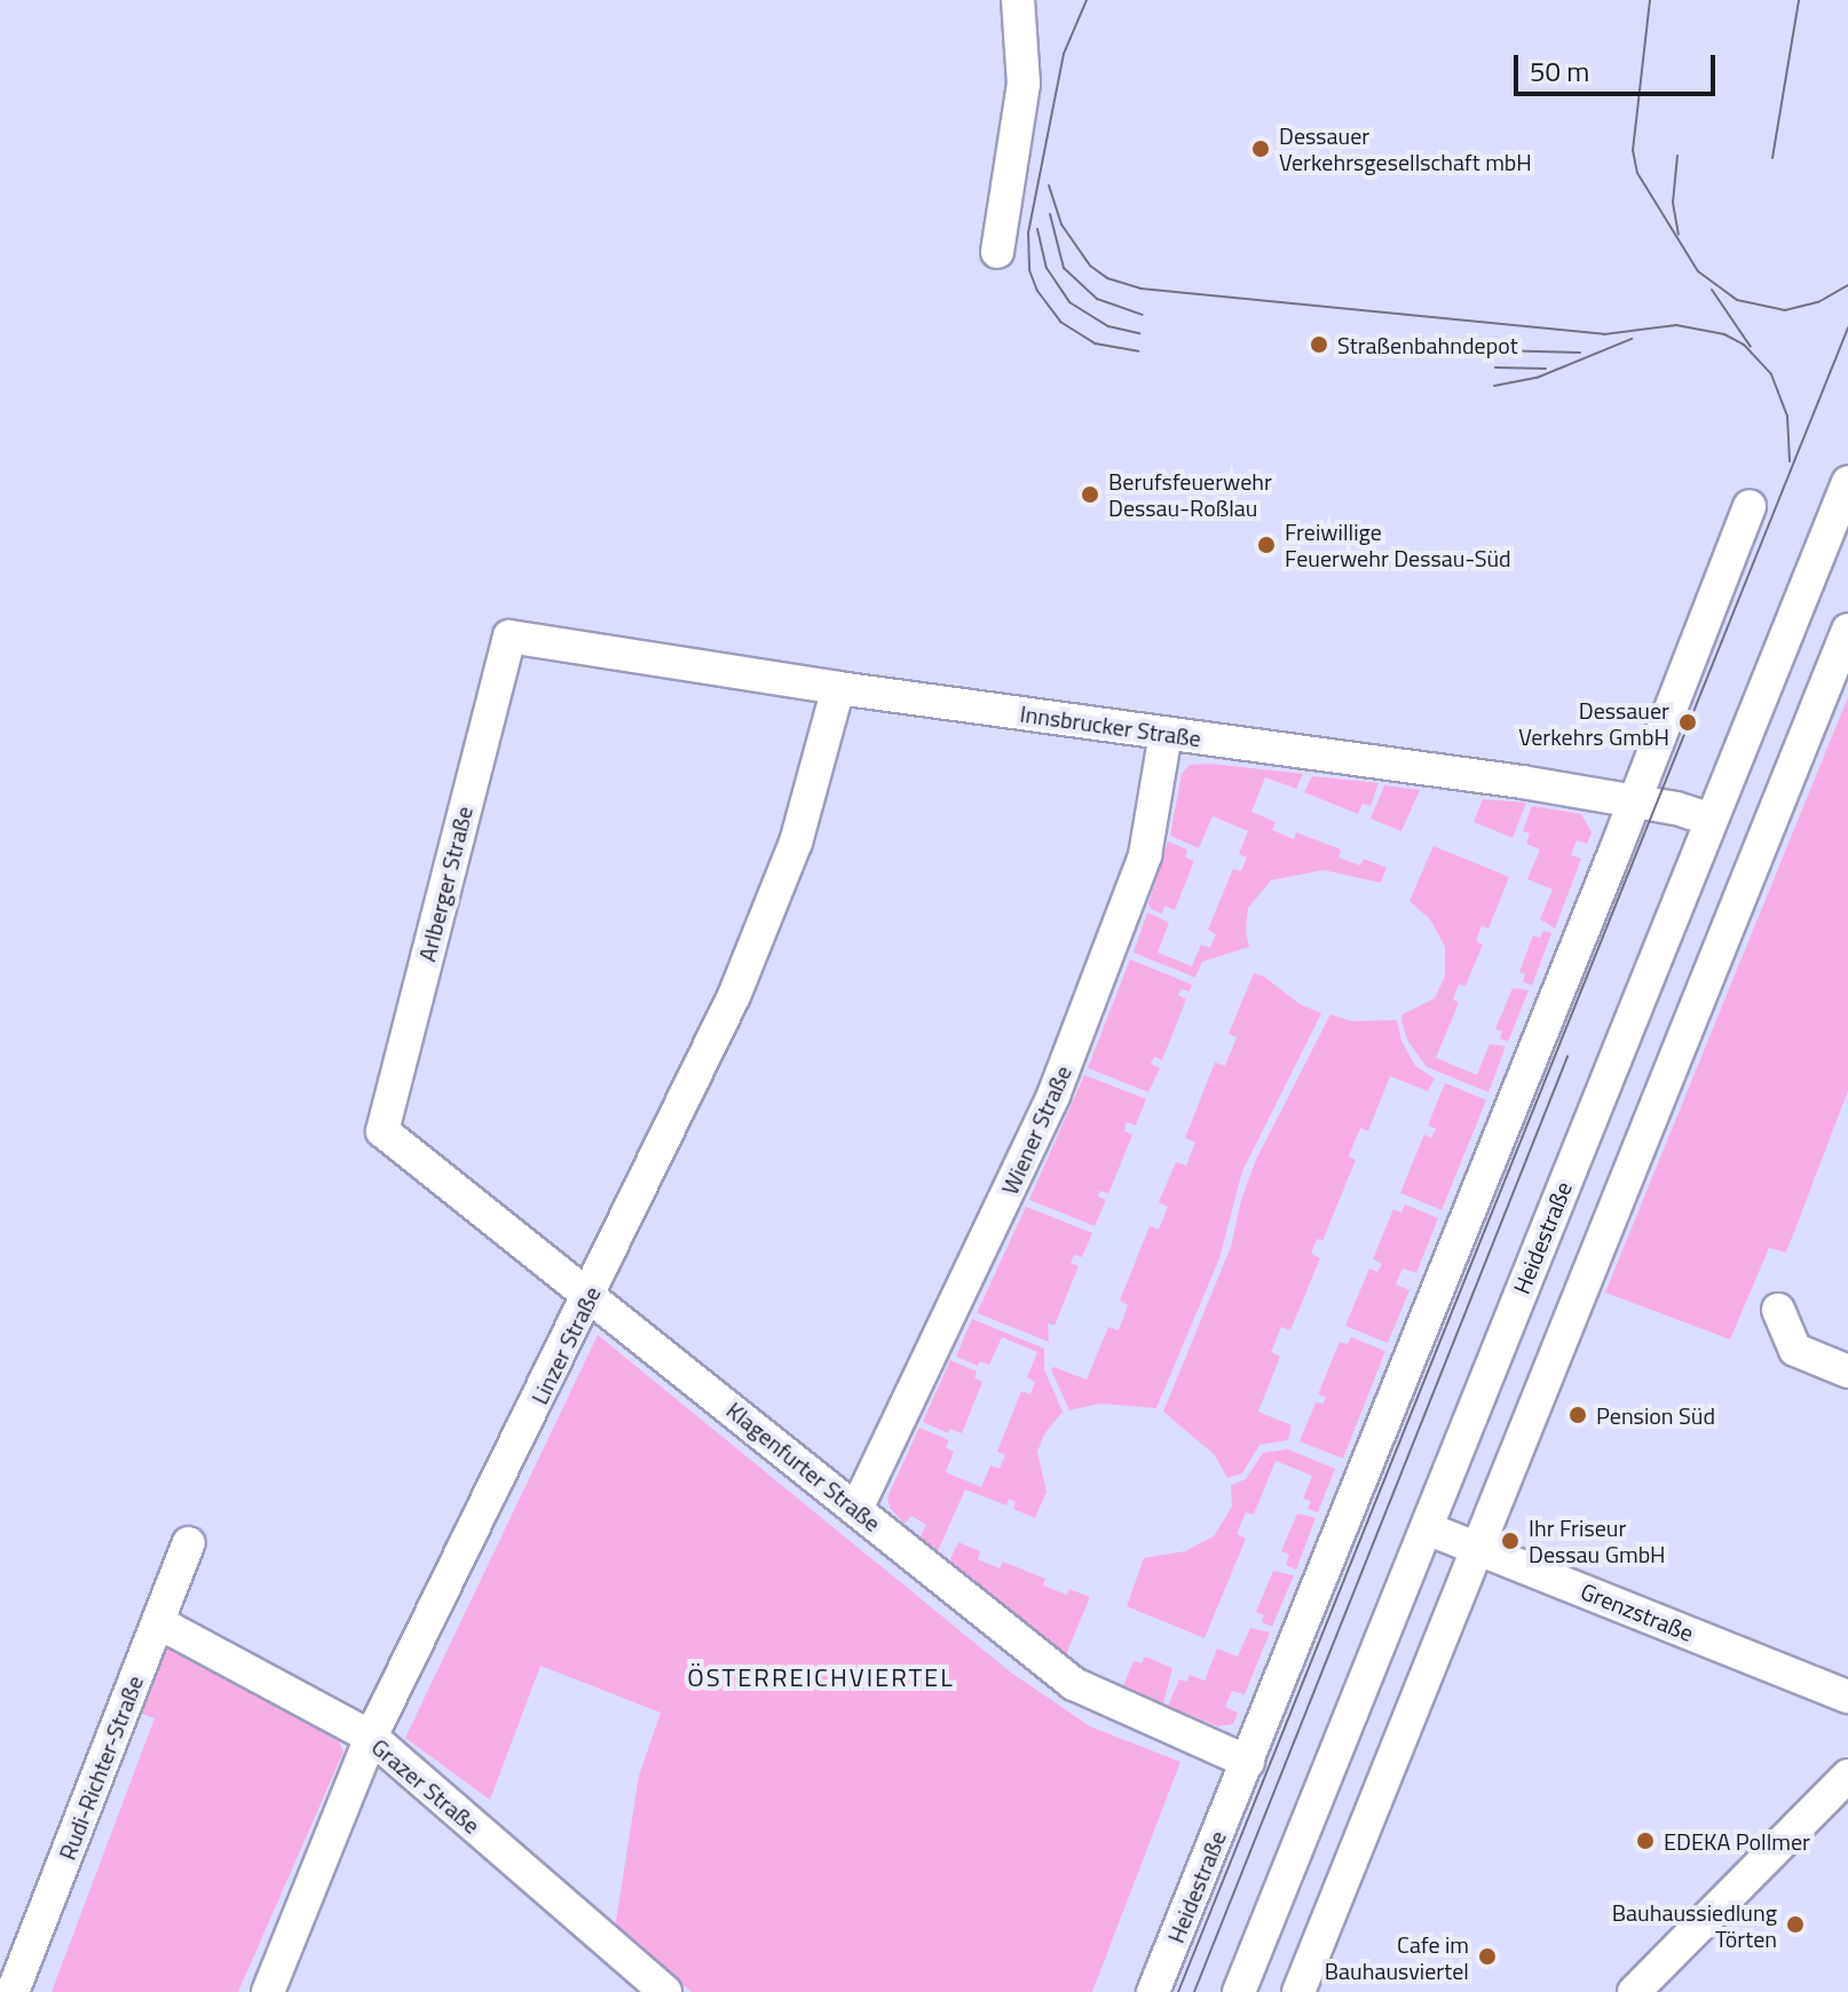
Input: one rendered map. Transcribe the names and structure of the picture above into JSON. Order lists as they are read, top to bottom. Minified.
{"streets":{"street":["Innsbrucker Straße","Arlberger Straße","Wiener Straße","Heidestraße","Linzer Straße","Klagenfurter Straße","Grenzstraße","Rudi-Richter-Straße","Grazer Straße"]},"crossings":[["Innsbrucker Straße","Arlberger Straße"],["Innsbrucker Straße","Wiener Straße"],["Innsbrucker Straße","Heidestraße"],["Innsbrucker Straße","Linzer Straße"],["Arlberger Straße","Klagenfurter Straße"],["Wiener Straße","Klagenfurter Straße"],["Heidestraße","Klagenfurter Straße"],["Heidestraße","Grenzstraße"],["Linzer Straße","Klagenfurter Straße"],["Linzer Straße","Grazer Straße"],["Rudi-Richter-Straße","Grazer Straße"]],"districts":["ÖSTERREICHVIERTEL"],"places":["Dessauer Verkehrsgesellschaft mbH","Straßenbahndepot","Berufsfeuerwehr Dessau-Roßlau","Freiwillige Feuerwehr Dessau-Süd","Dessauer Verkehrs GmbH","Pension Süd","Ihr Friseur Dessau GmbH","EDEKA Pollmer","Bauhaussiedlung Törten","Cafe im Bauhausviertel"],"scale_bar":"50 m"}
